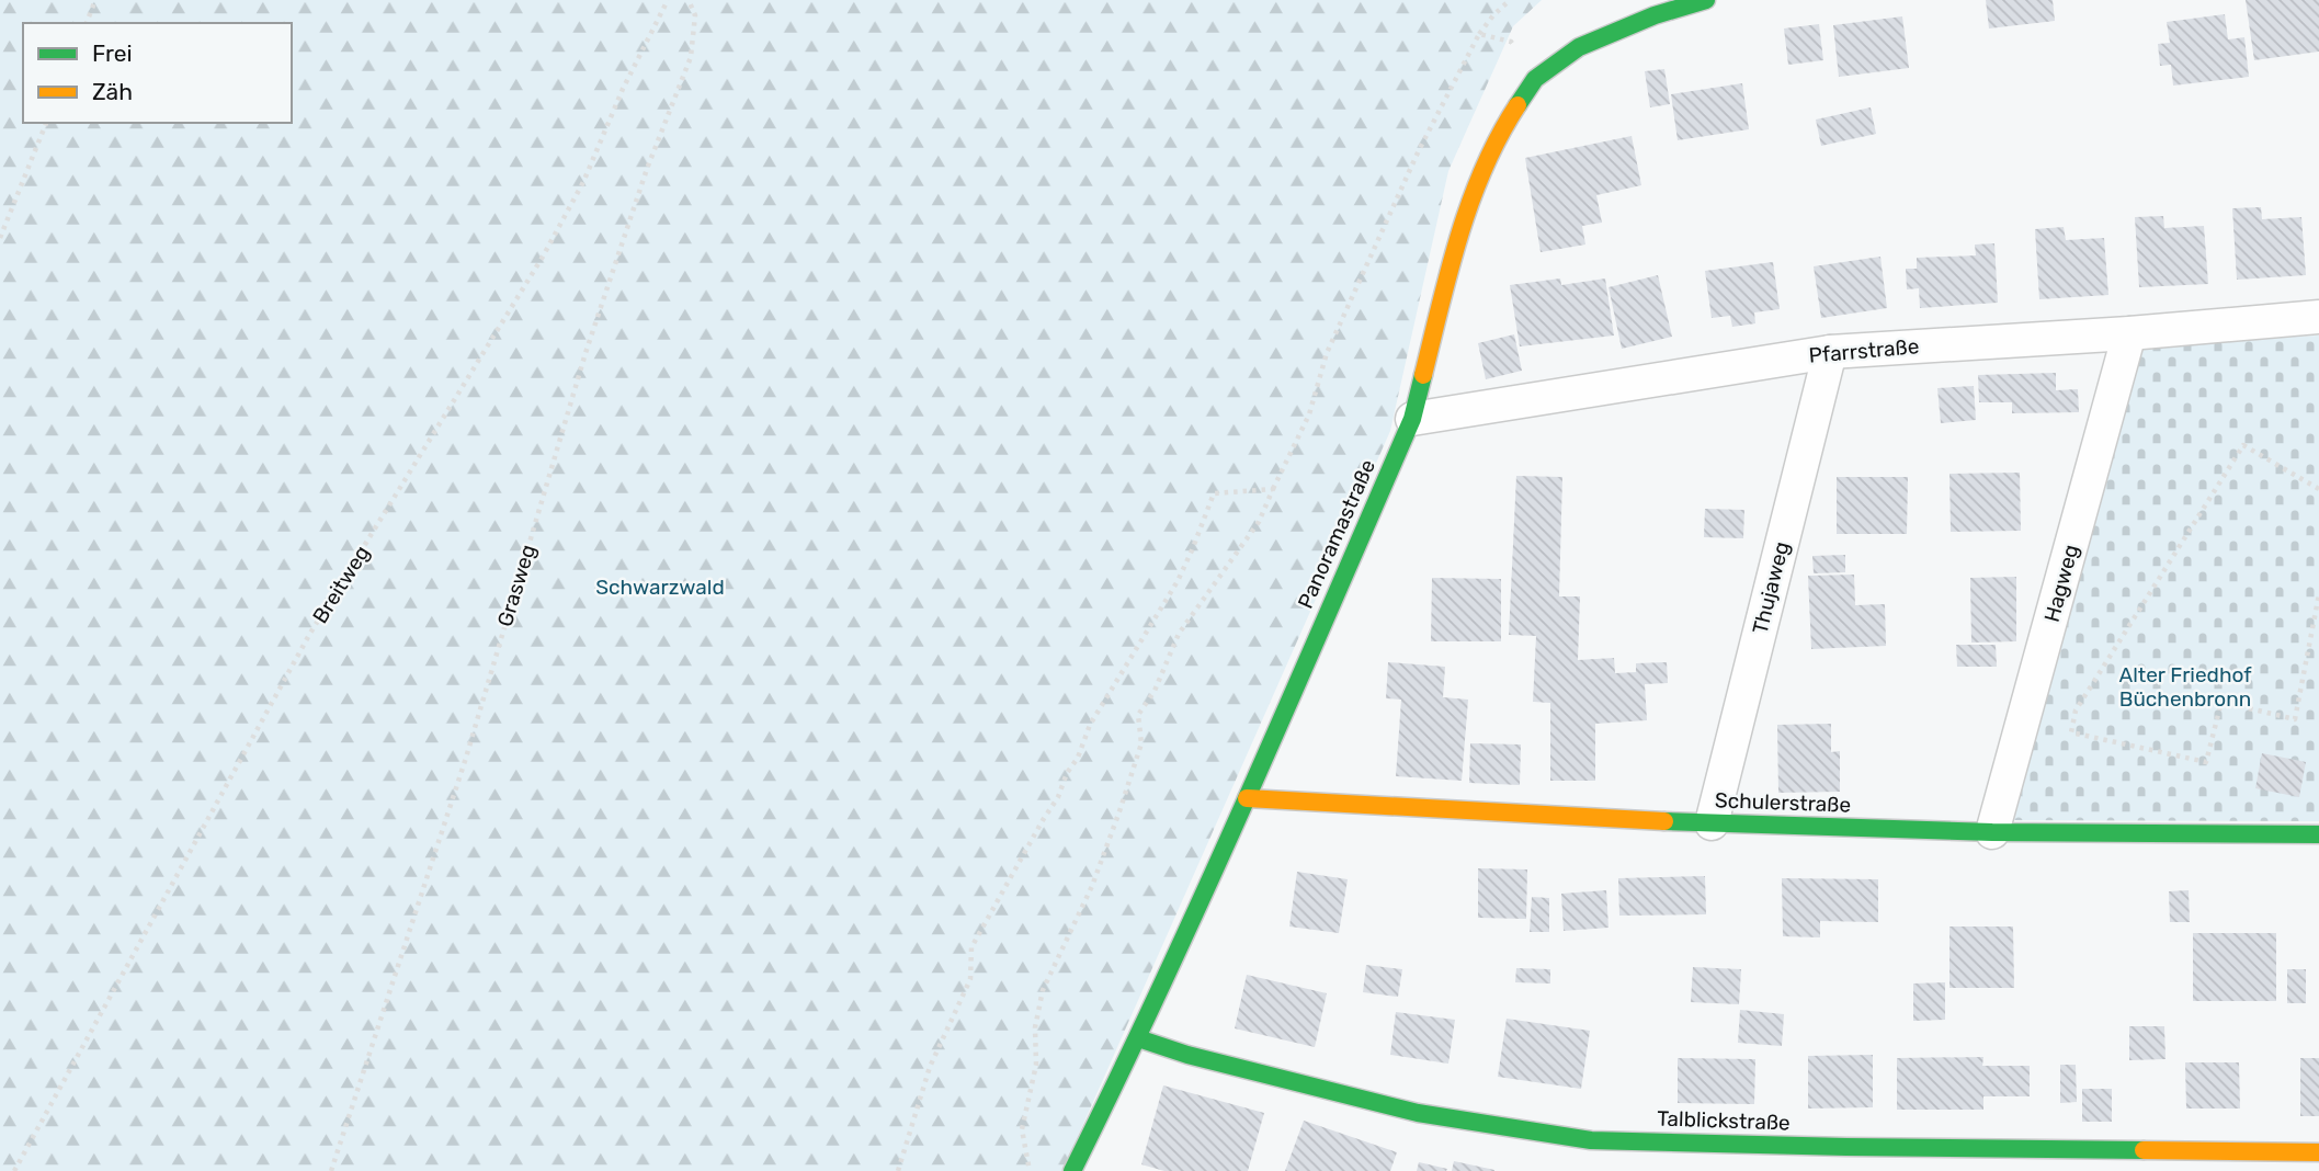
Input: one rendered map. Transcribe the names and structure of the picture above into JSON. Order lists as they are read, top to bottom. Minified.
{"streets":{"street":["Pfarrstraße","Panoramastraße","Hagweg","Thujaweg","Schulerstraße","Talblickstraße"],"path":["Breitweg","Grasweg"]},"crossings":[["Pfarrstraße","Panoramastraße"],["Pfarrstraße","Hagweg"],["Pfarrstraße","Thujaweg"],["Panoramastraße","Schulerstraße"],["Panoramastraße","Talblickstraße"],["Hagweg","Schulerstraße"],["Thujaweg","Schulerstraße"]],"parks":["Schwarzwald","Alter Friedhof Büchenbronn"],"legend":["Frei","Zäh"]}
